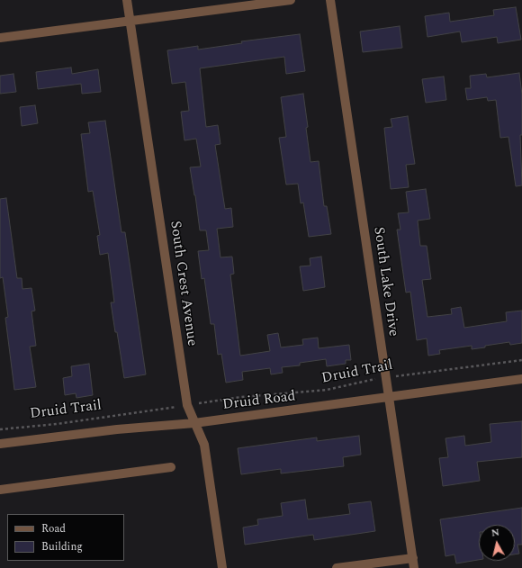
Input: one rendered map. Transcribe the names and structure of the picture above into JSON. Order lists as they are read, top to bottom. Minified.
{"streets":{"street":["South Lake Drive","South Crest Avenue","Druid Road"],"path":["Druid Trail"]},"crossings":[["South Lake Drive","Druid Trail"],["South Lake Drive","Druid Road"],["South Crest Avenue","Druid Road"]],"legend":["Road","Building"],"north":"top"}
